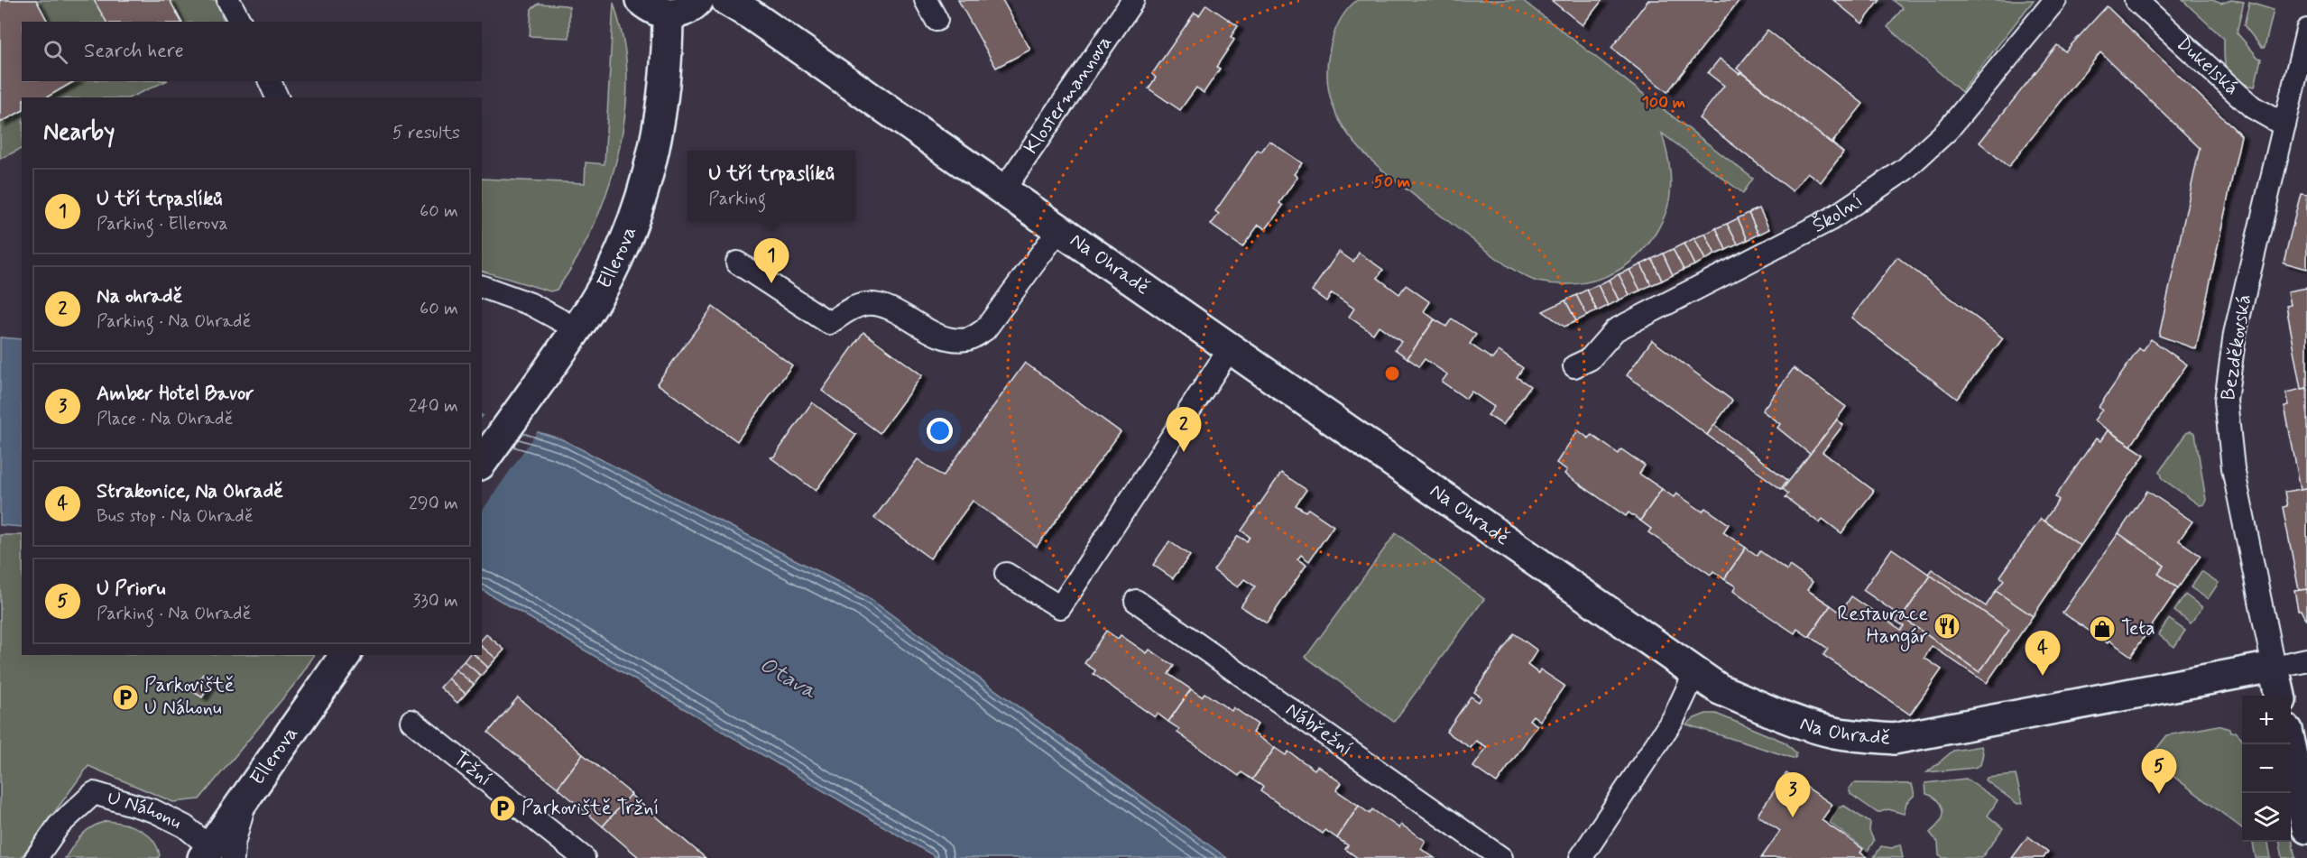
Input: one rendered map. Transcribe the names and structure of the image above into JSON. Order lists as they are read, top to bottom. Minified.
{"streets":{"street":["Dukelská","Klostermannova","Školní","Ellerova","Na Ohradě","Bezděkovská","Nábřežní","Tržní","U Náhonu"]},"crossings":[["Dukelská","Bezděkovská"],["Klostermannova","Na Ohradě"],["Ellerova","U Náhonu"],["Na Ohradě","Bezděkovská"]],"water":["Otava"],"places":{"restaurant":["Restaurace Hangár"],"shop":["Teta"],"parking":["Parkoviště U Náhonu","Parkoviště Tržní"]},"page":{"search":"Search here","heading":["Nearby","5 results"],"popup":["U tří trpaslíků","Parking"],"list":[{"mark":"1","name":"U tří trpaslíků","note":"Parking · Ellerova","value":"60 m"},{"mark":"2","name":"Na ohradě","note":"Parking · Na Ohradě","value":"60 m"},{"mark":"3","name":"Amber Hotel Bavor","note":"Place · Na Ohradě","value":"240 m"},{"mark":"4","name":"Strakonice, Na Ohradě","note":"Bus stop · Na Ohradě","value":"290 m"},{"mark":"5","name":"U Prioru","note":"Parking · Na Ohradě","value":"330 m"}],"pins":["1","2","4","5","3"],"map_buttons":["+","−"]},"rings":["100 m","50 m"]}
